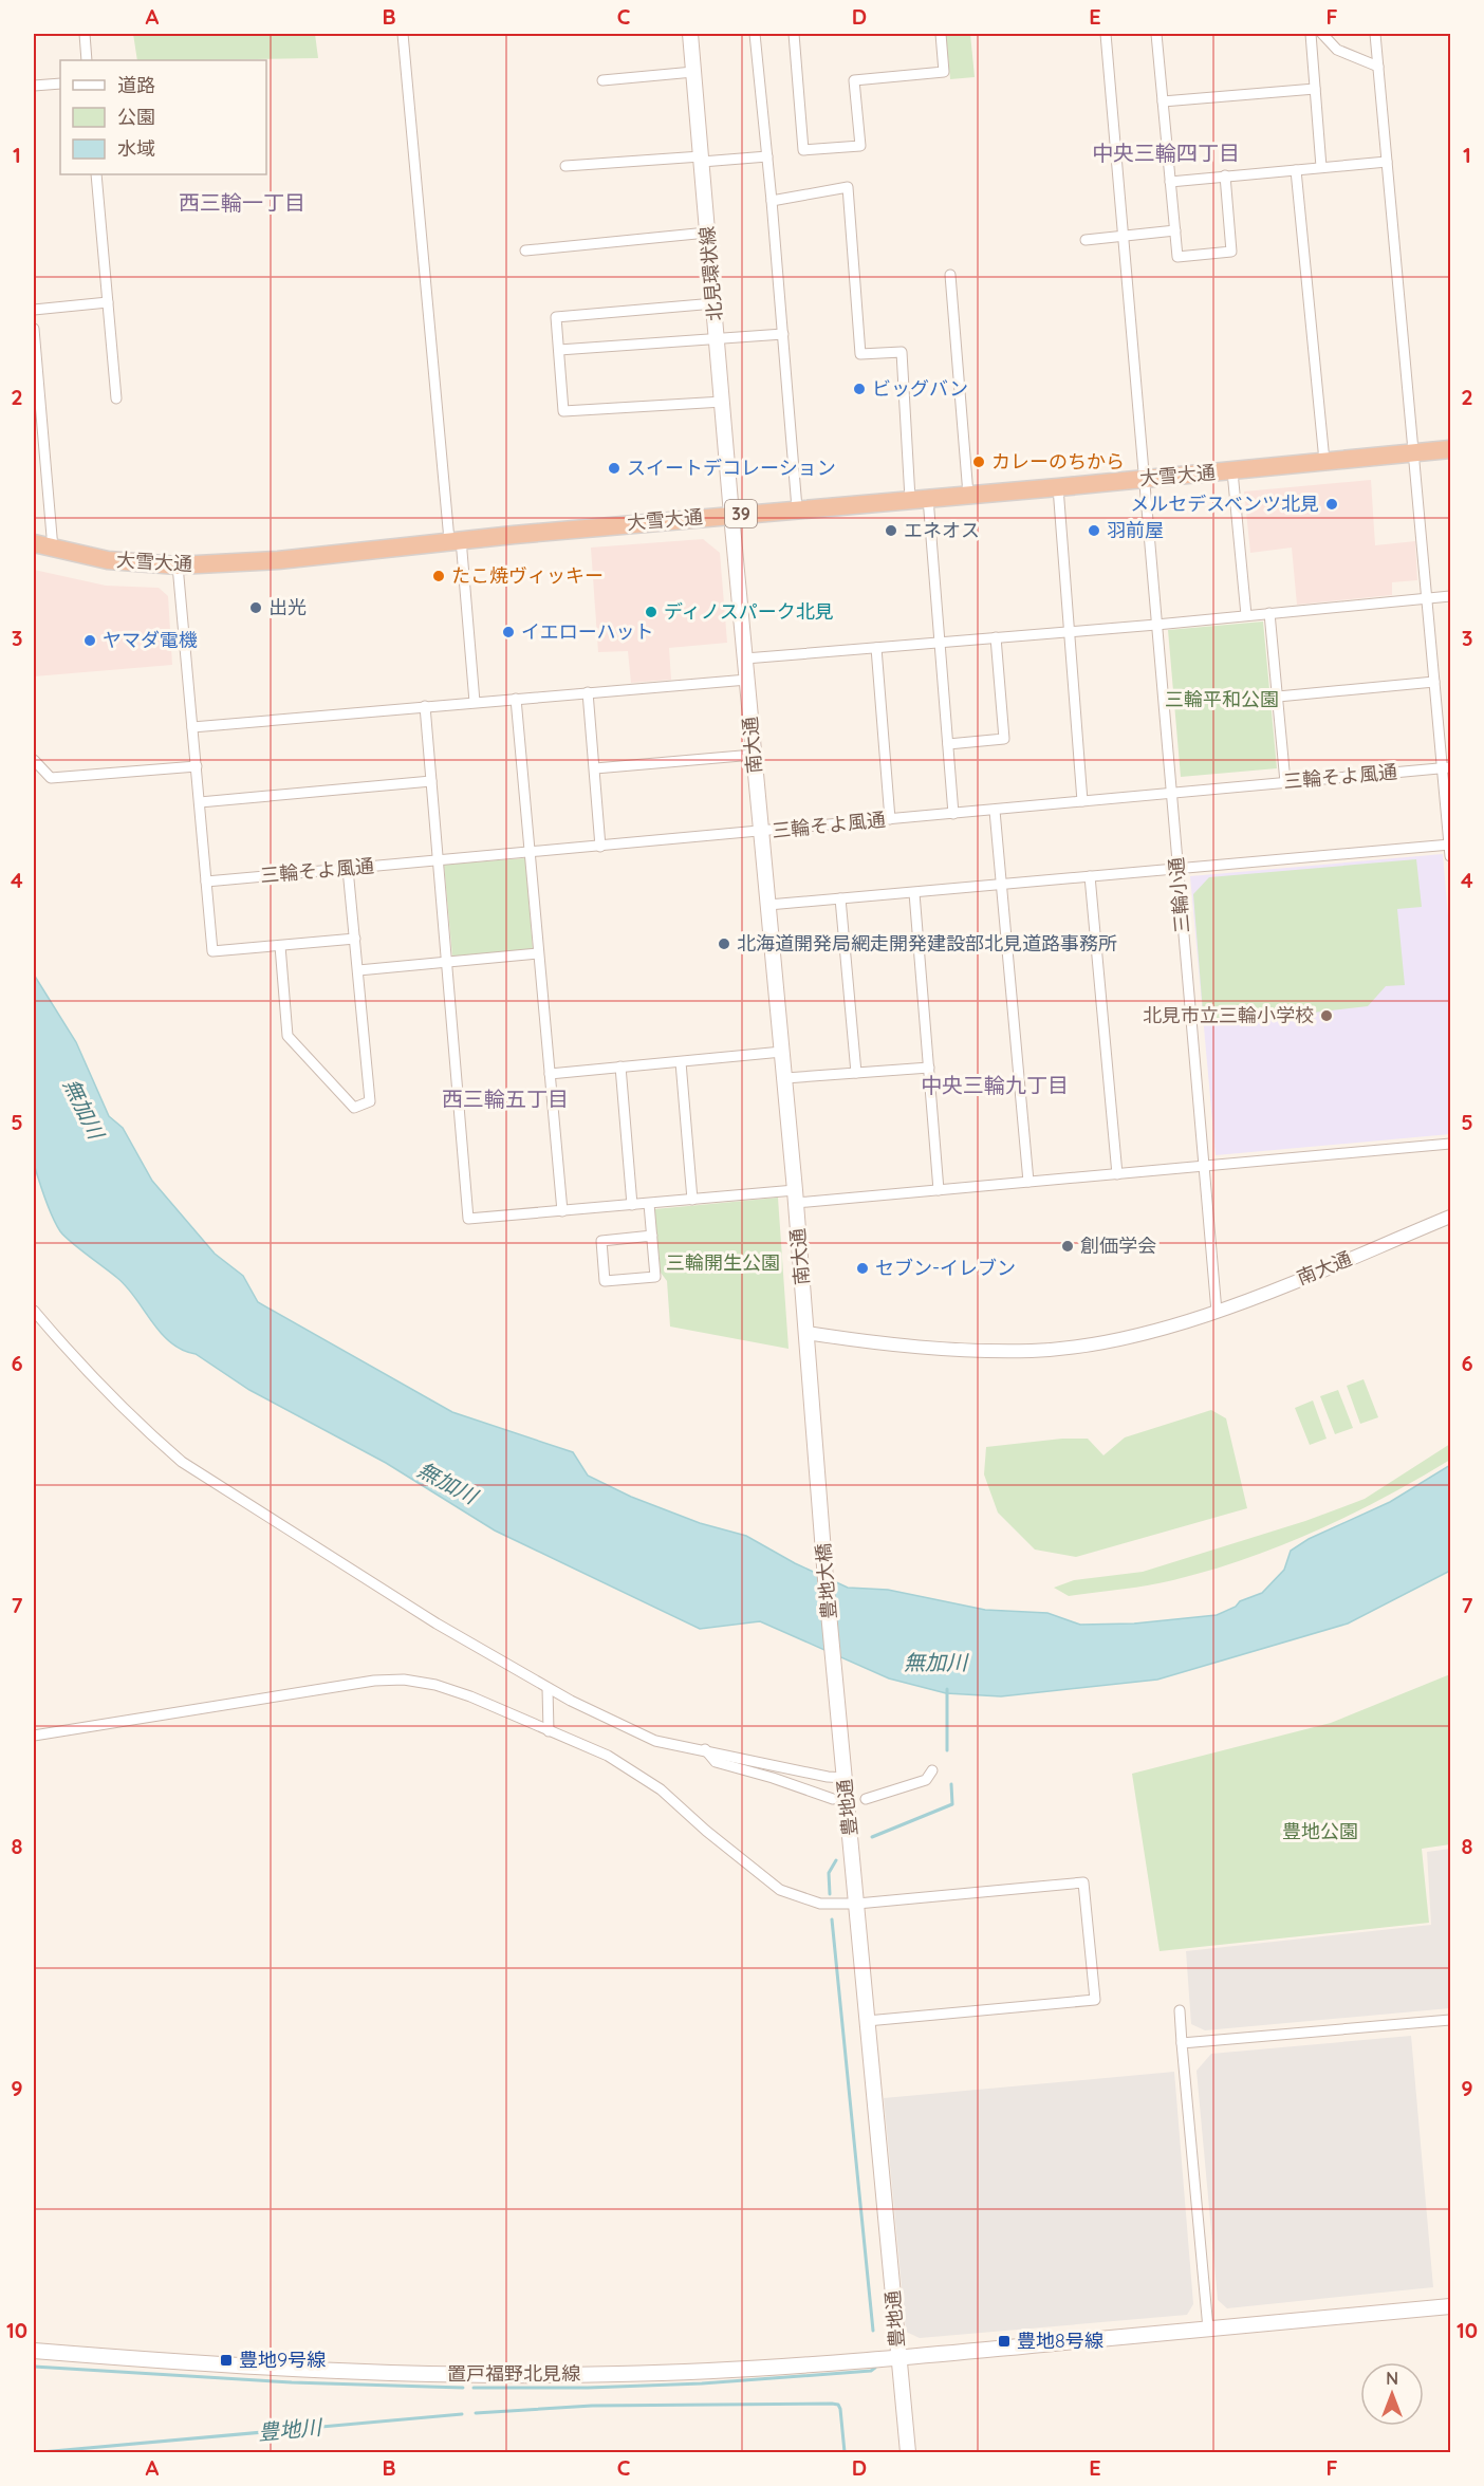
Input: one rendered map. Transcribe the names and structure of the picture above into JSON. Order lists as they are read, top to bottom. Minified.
{"streets":{"highway":["大雪大通","39"],"main road":["北見環状線","南大通","豊地大橋","豊地通","置戸福野北見線"],"street":["三輪そよ風通","三輪小通"]},"crossings":[["北見環状線","大雪大通"],["北見環状線","南大通"],["大雪大通","南大通"],["大雪大通","三輪小通"],["南大通","三輪そよ風通"],["南大通","三輪小通"],["南大通","豊地大橋"],["三輪そよ風通","三輪小通"],["豊地大橋","豊地通"],["豊地通","置戸福野北見線"]],"districts":["中央三輪四丁目","西三輪一丁目","中央三輪九丁目","西三輪五丁目"],"water":["無加川","豊地川"],"parks":["三輪平和公園","三輪開生公園","豊地公園"],"places":{"other":["ビッグバン","カレーのちから","スイートデコレーション","メルセデスベンツ北見","エネオス","羽前屋","たこ焼ヴィッキー","出光","ディノスパーク北見","イエローハット","ヤマダ電機","北海道開発局網走開発建設部北見道路事務所","北見市立三輪小学校","創価学会","セブン-イレブン"],"transit":["豊地8号線","豊地9号線"]},"legend":["道路","公園","水域"],"north":"top","grid":{"columns":["A","B","C","D","E","F"],"rows":["1","2","3","4","5","6","7","8","9","10"]}}
